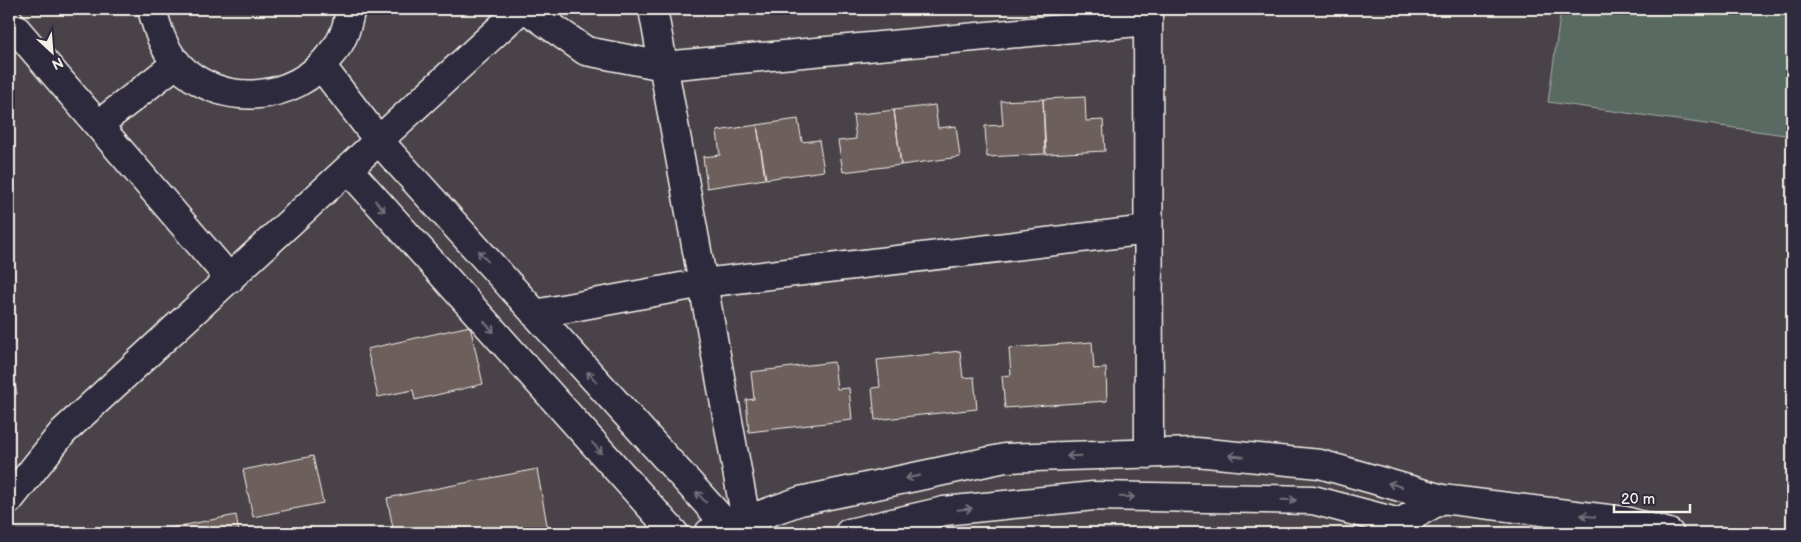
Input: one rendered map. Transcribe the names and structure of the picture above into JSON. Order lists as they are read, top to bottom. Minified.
{"scale_bar":"20 m","north":"bottom right"}
